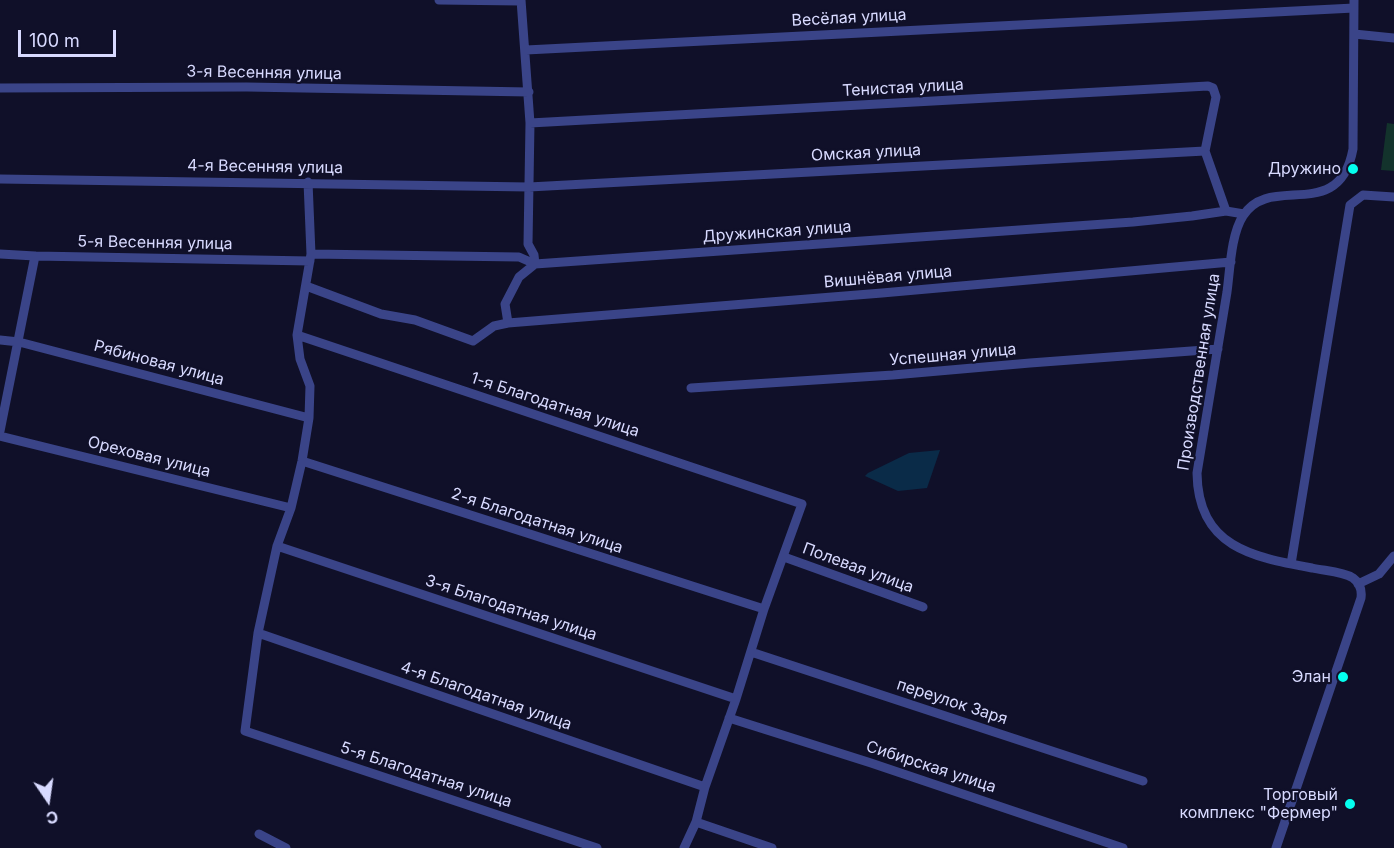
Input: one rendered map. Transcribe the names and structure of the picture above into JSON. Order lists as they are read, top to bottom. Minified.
{"streets":{"street":["Весёлая улица","3-я Весенняя улица","Тенистая улица","Омская улица","4-я Весенняя улица","Дружинская улица","5-я Весенняя улица","Вишнёвая улица","Успешная улица","Рябиновая улица","Производственная улица","1-я Благодатная улица","Ореховая улица","2-я Благодатная улица","Полевая улица","3-я Благодатная улица","4-я Благодатная улица","переулок Заря","Сибирская улица","5-я Благодатная улица"]},"crossings":[["Тенистая улица","Омская улица"],["Омская улица","4-я Весенняя улица"],["Дружинская улица","5-я Весенняя улица"],["Дружинская улица","Производственная улица"],["Вишнёвая улица","Производственная улица"],["Успешная улица","Производственная улица"],["1-я Благодатная улица","Полевая улица"],["4-я Благодатная улица","5-я Благодатная улица"]],"places":["Дружино","Элан","Торговый комплекс \"Фермер\""],"scale_bar":"100 m","north":"bottom"}
